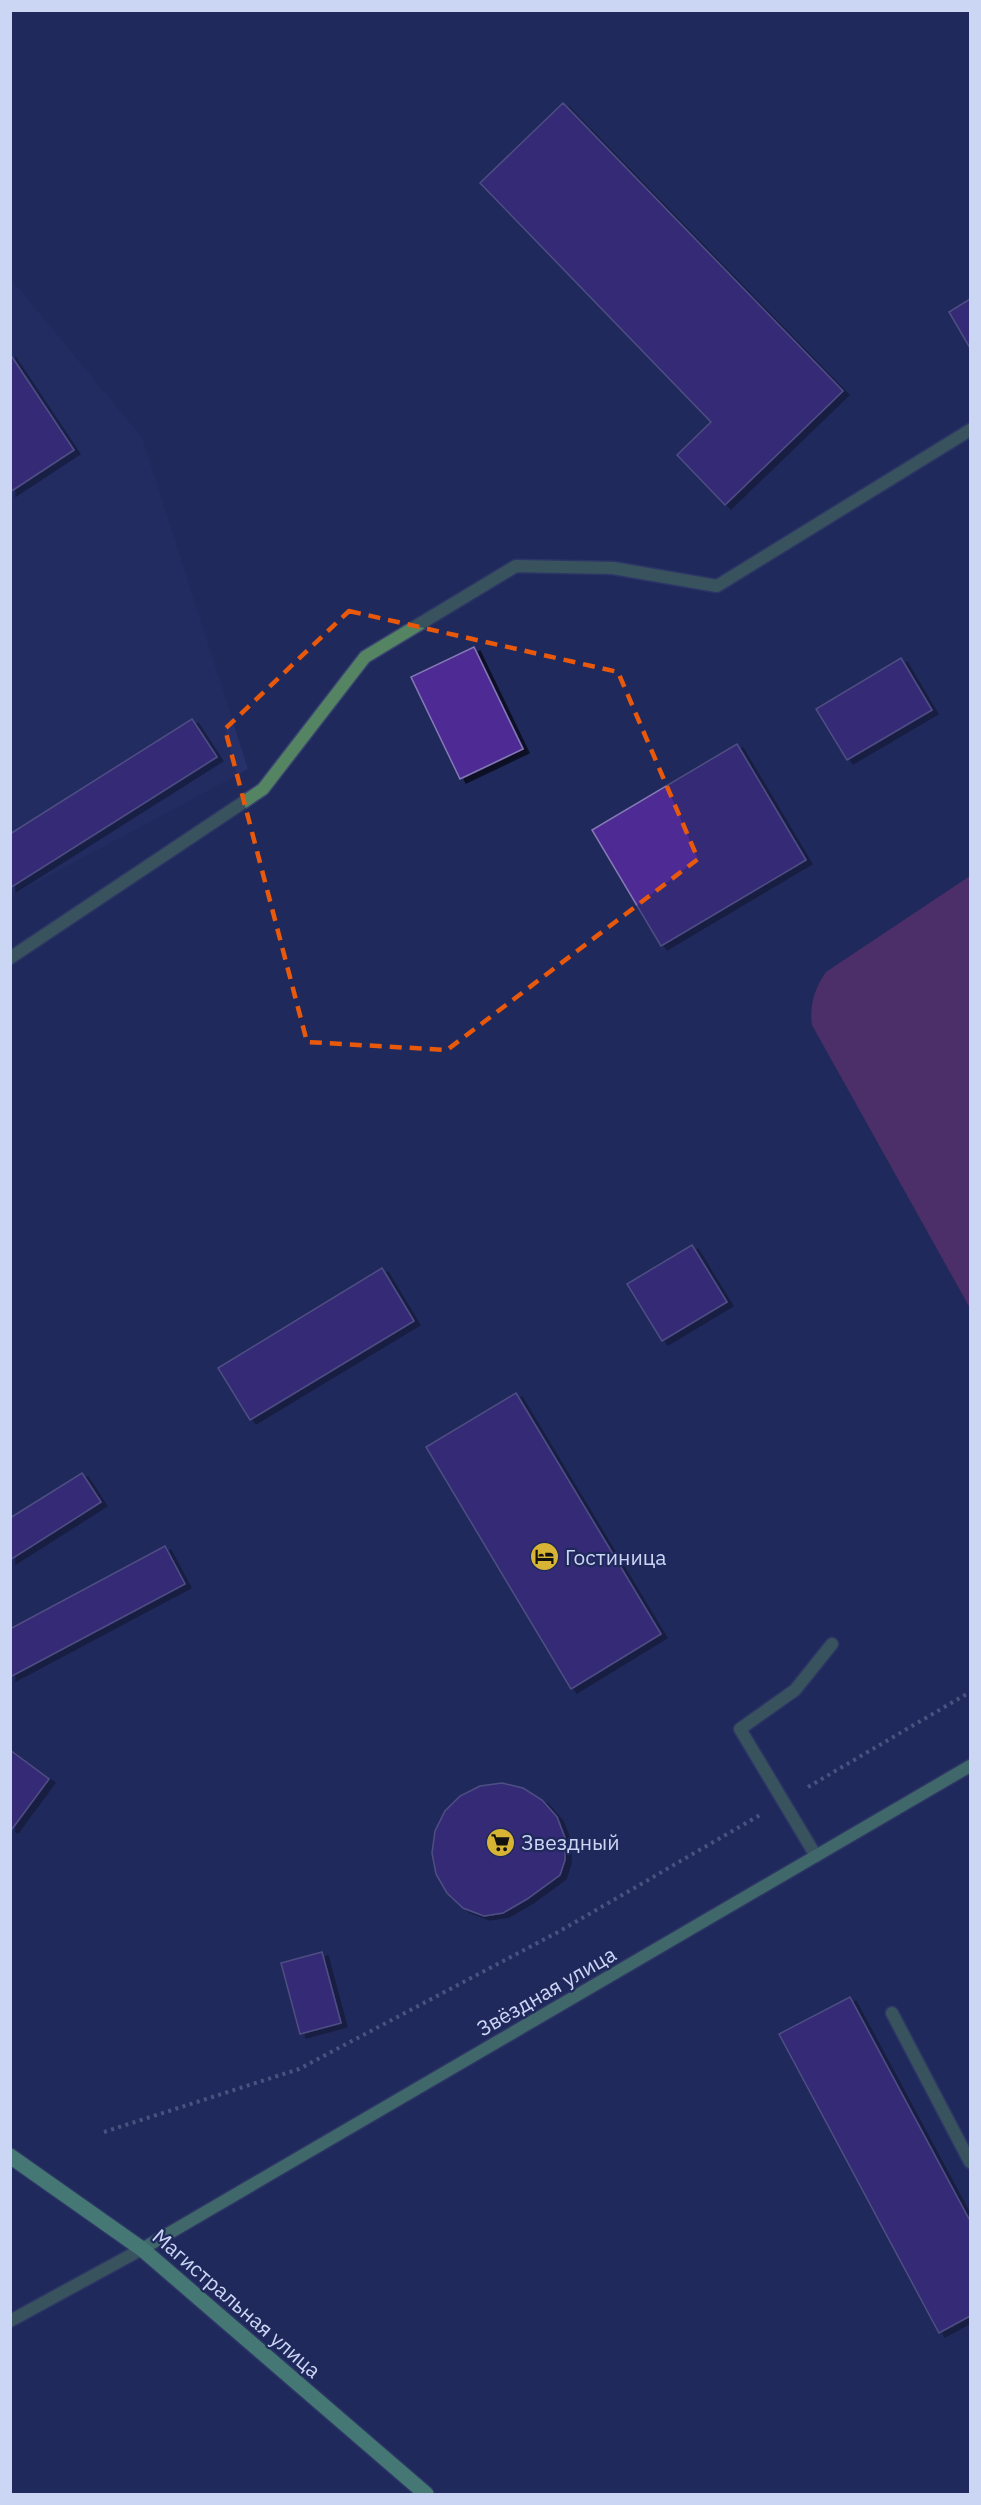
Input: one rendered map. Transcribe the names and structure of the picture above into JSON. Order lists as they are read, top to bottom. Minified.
{"streets":{"main road":["Магистральная улица"],"street":["Звёздная улица"]},"crossings":[["Звёздная улица","Магистральная улица"]],"places":{"hotel":["Гостиница"],"supermarket":["Звездный"]}}
